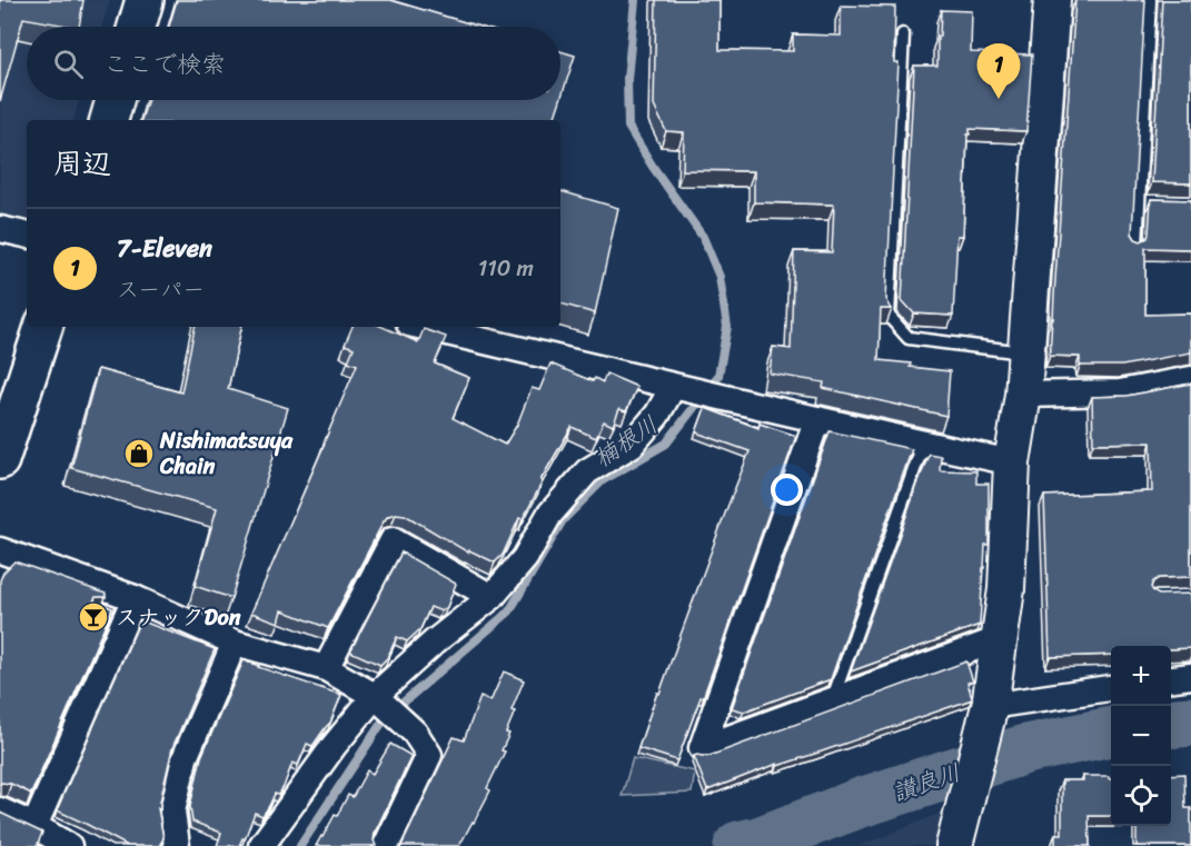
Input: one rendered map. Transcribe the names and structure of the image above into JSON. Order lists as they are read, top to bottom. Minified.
{"water":["楠根川","讃良川"],"places":{"shop":["Nishimatsuya Chain"],"bar":["スナックDon"]},"page":{"search":"ここで検索","pins":"1","heading":"周辺","list":[{"mark":"1","name":"7-Eleven","note":"スーパー","value":"110 m"}],"map_buttons":["+","−"]}}
